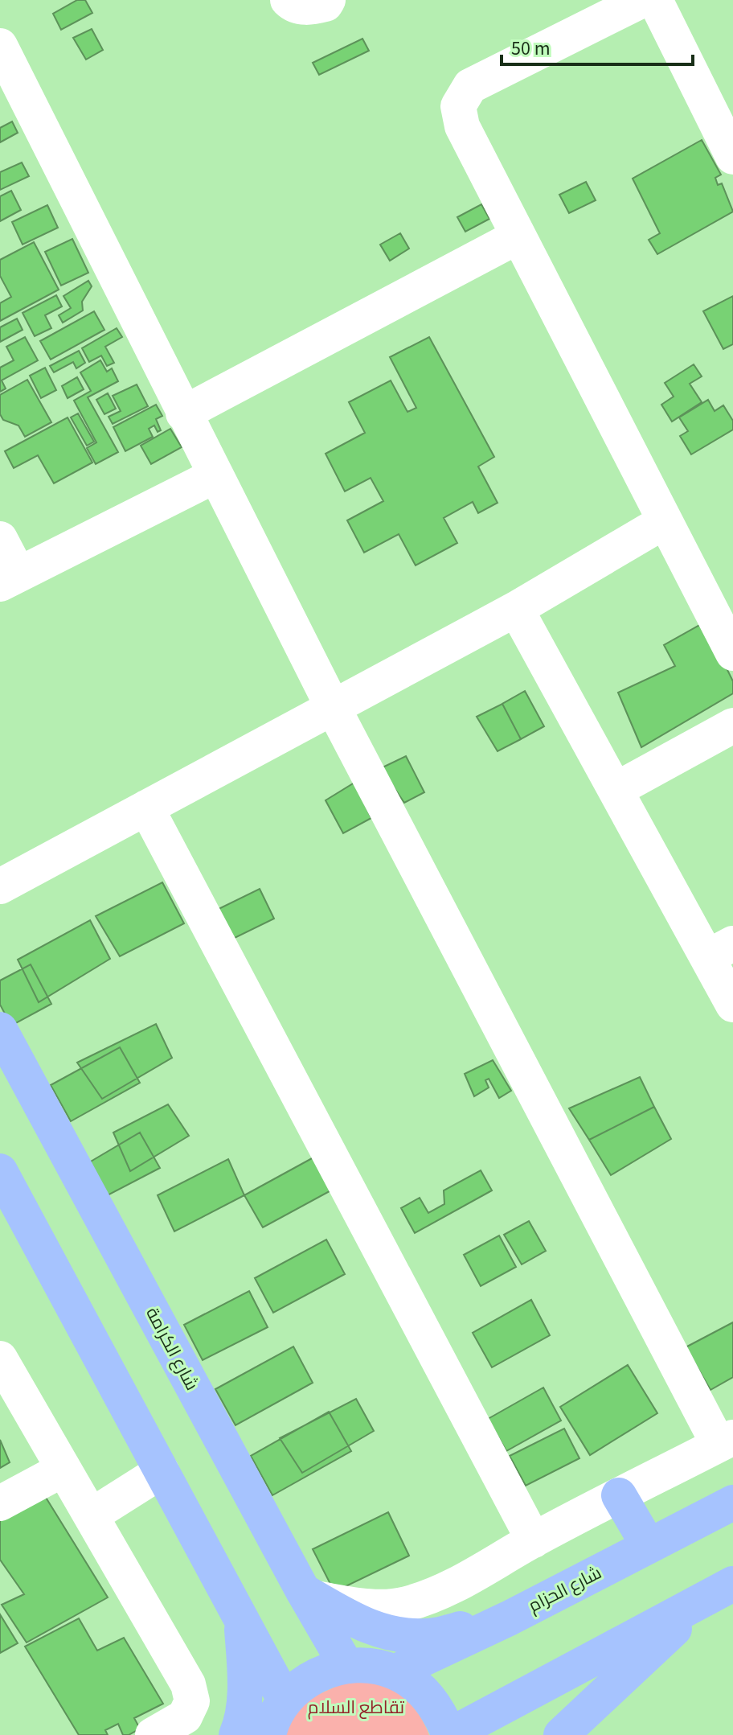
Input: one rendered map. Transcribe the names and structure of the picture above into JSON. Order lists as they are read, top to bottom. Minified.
{"streets":{"main road":["شارع الكرامة","شارع الحزام"]},"parks":["تقاطع السلام"],"scale_bar":"50 m"}
